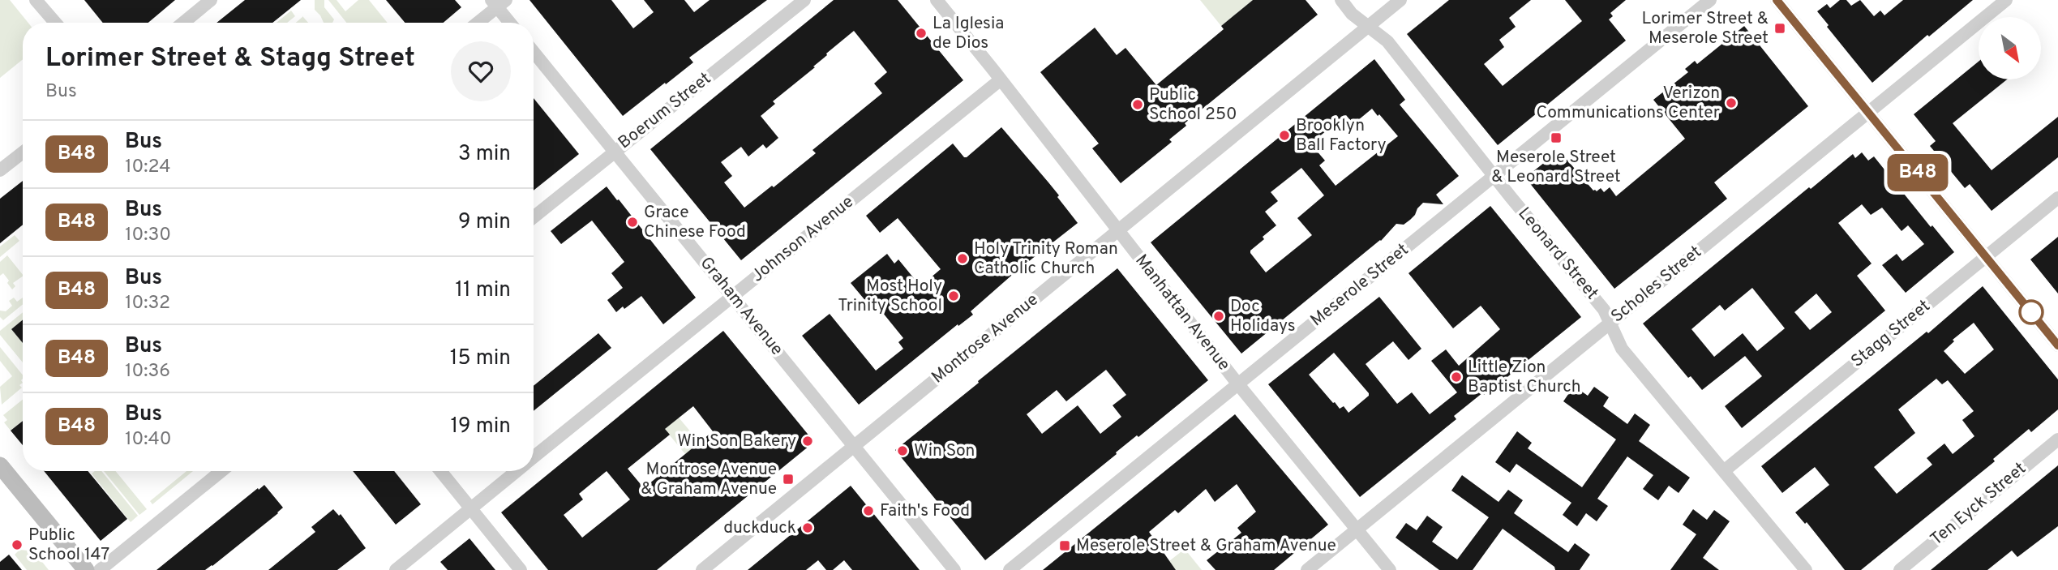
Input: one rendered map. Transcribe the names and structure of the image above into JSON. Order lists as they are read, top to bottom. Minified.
{"streets":{"street":["Boerum Street","Johnson Avenue","Leonard Street","Scholes Street","Meserole Street","Graham Avenue","Manhattan Avenue","Stagg Street","Montrose Avenue","Ten Eyck Street"]},"crossings":[["Boerum Street","Graham Avenue"],["Johnson Avenue","Graham Avenue"],["Johnson Avenue","Manhattan Avenue"],["Leonard Street","Scholes Street"],["Leonard Street","Meserole Street"],["Leonard Street","Stagg Street"],["Leonard Street","Montrose Avenue"],["Scholes Street","Manhattan Avenue"],["Meserole Street","Manhattan Avenue"],["Graham Avenue","Montrose Avenue"],["Manhattan Avenue","Montrose Avenue"]],"places":{"transit":["Lorimer Street & Meserole Street","Meserole Street & Leonard Street","Montrose Avenue & Graham Avenue","Meserole Street & Graham Avenue"],"other":["La Iglesia de Dios","Verizon Communications Center","Public School 250","Brooklyn Ball Factory","Grace Chinese Food","Holy Trinity Roman Catholic Church","Most Holy Trinity School","Doc Holidays","Little Zion Baptist Church","Win Son Bakery","Win Son","Faith's Food","duckduck","Public School 147"]},"lines":["bus line B48"],"north":"bottom right","page":{"on_map":"B48","heading":["Lorimer Street & Stagg Street","Bus"],"list":[{"mark":"B48","name":"Bus","note":"10:24","value":"3 min"},{"mark":"B48","name":"Bus","note":"10:30","value":"9 min"},{"mark":"B48","name":"Bus","note":"10:32","value":"11 min"},{"mark":"B48","name":"Bus","note":"10:36","value":"15 min"},{"mark":"B48","name":"Bus","note":"10:40","value":"19 min"}]}}
